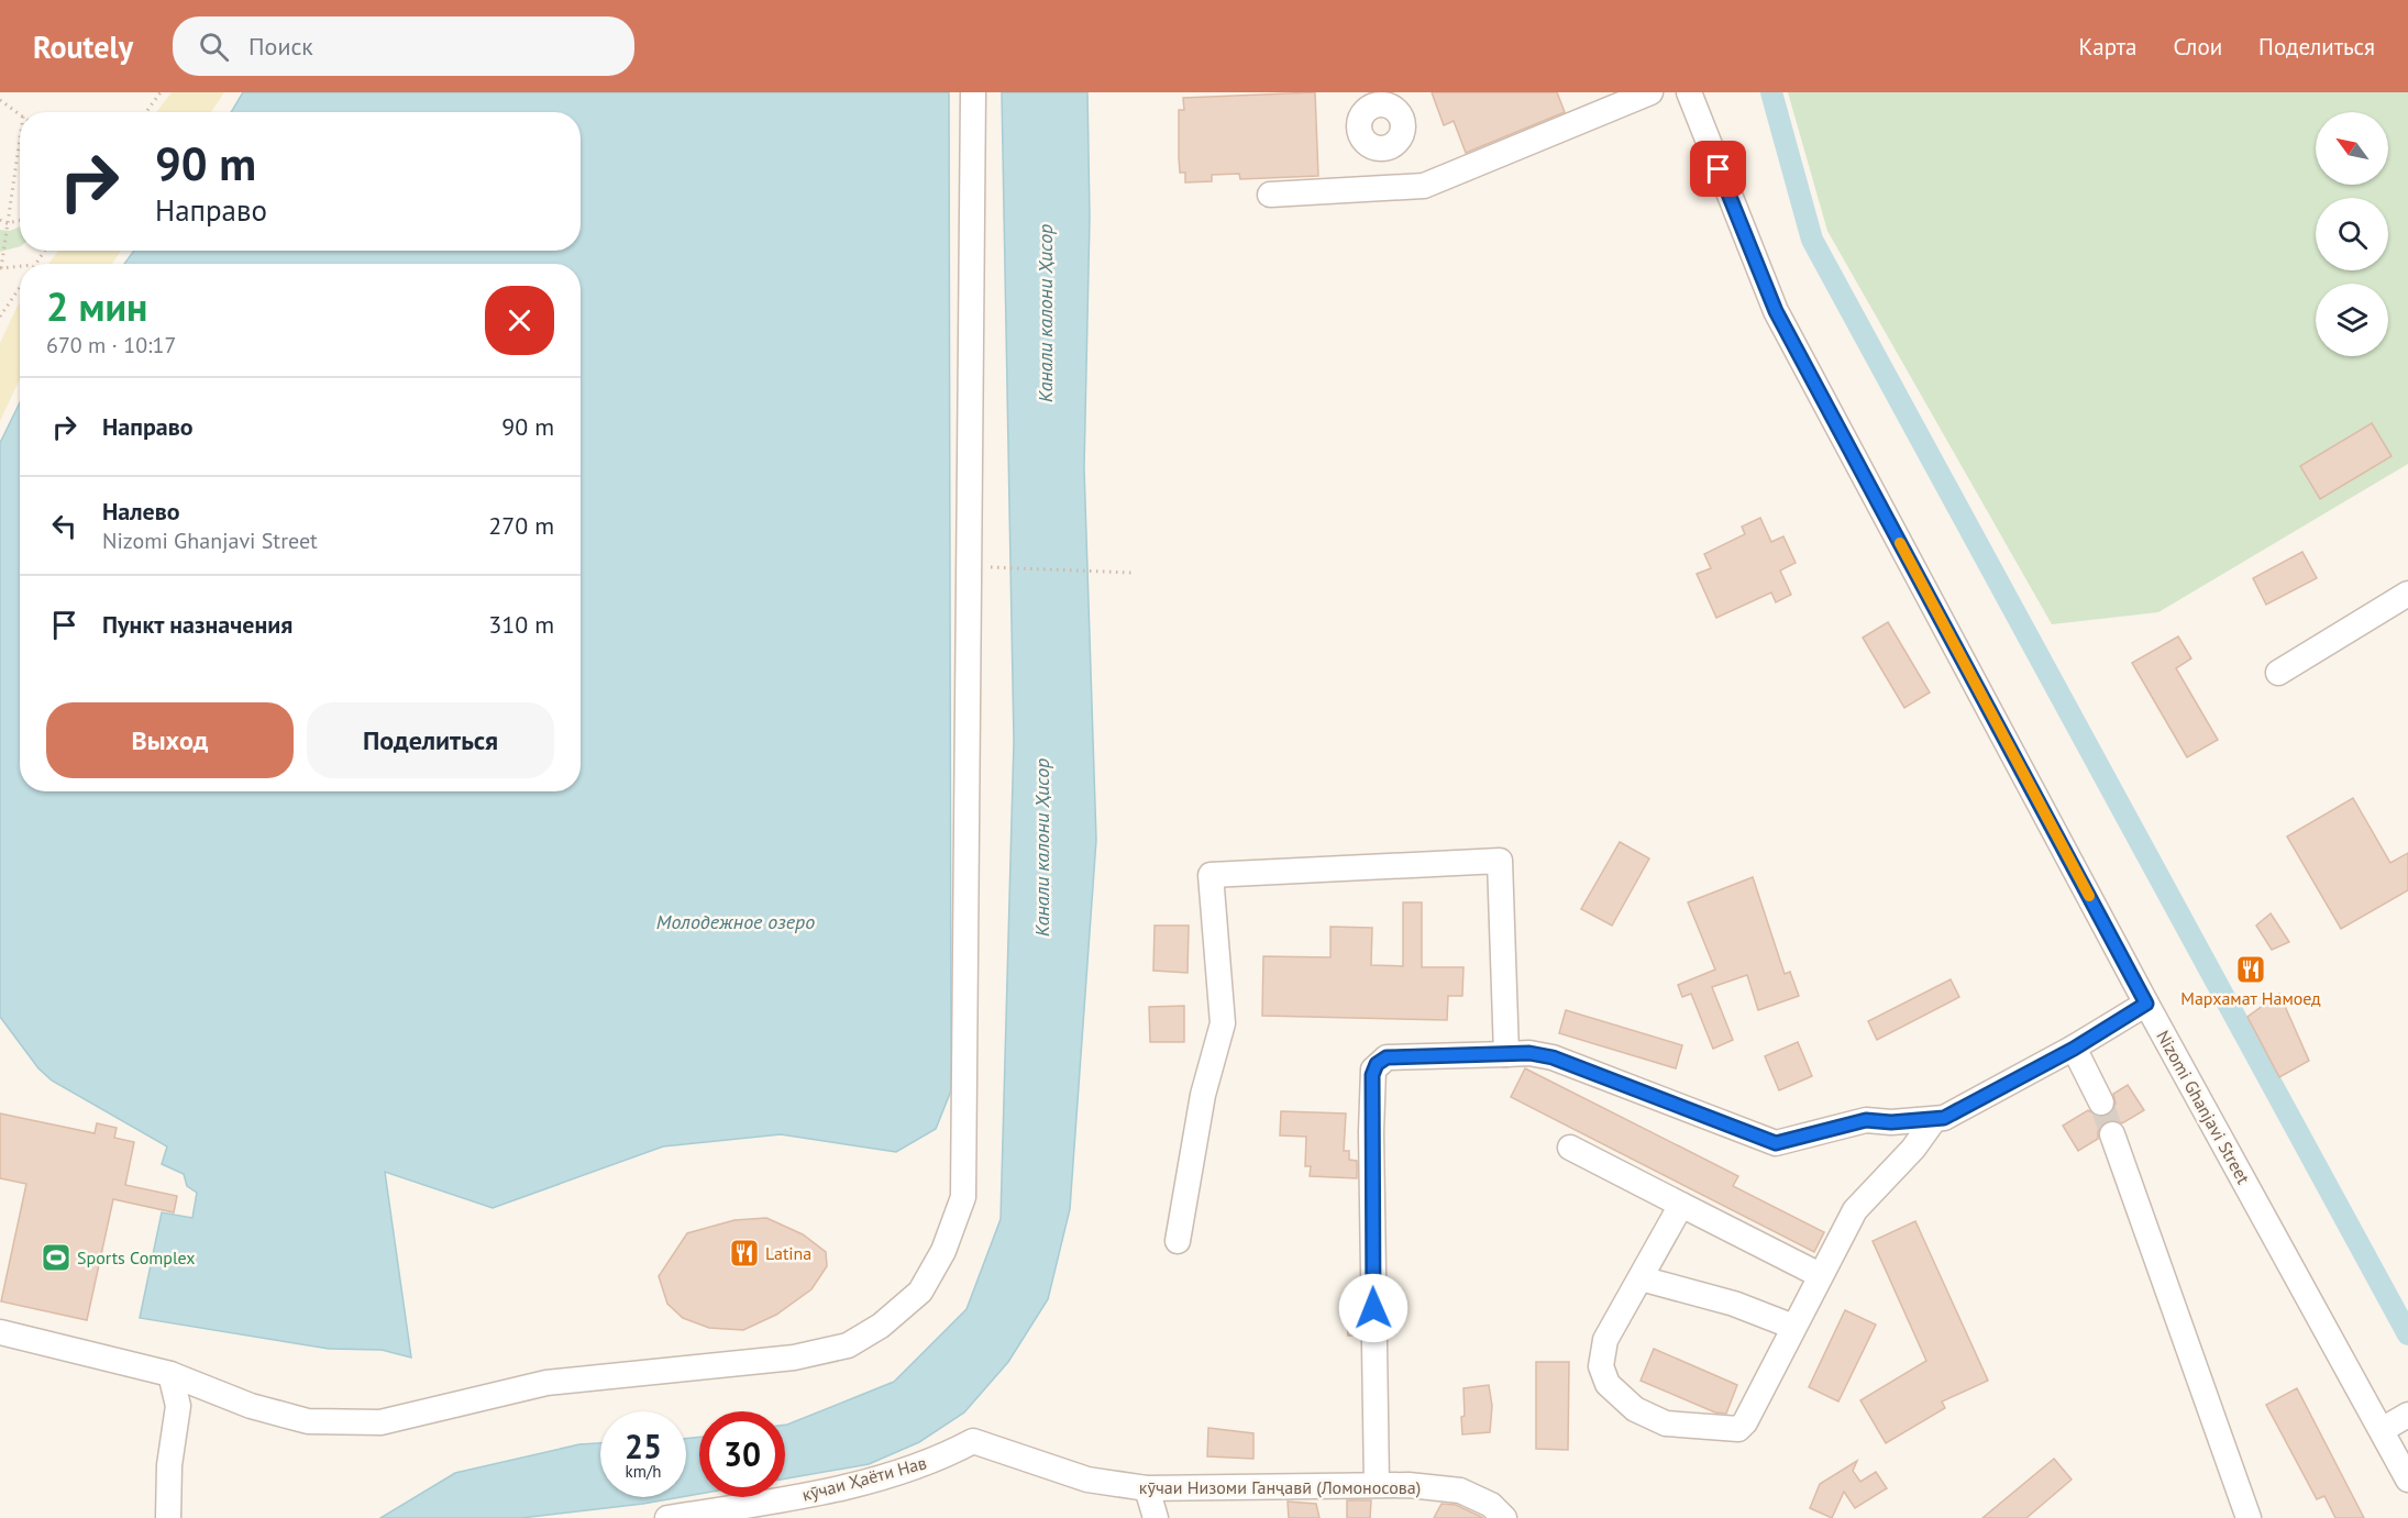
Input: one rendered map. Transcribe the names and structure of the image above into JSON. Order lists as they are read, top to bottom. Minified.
{"streets":{"street":["Nizomi Ghanjavi Street","кӯчаи Ҳаёти Нав","кӯчаи Низоми Ганҷавӣ (Ломоносова)"]},"crossings":[["кӯчаи Ҳаёти Нав","кӯчаи Низоми Ганҷавӣ (Ломоносова)"]],"water":["Канали калони Ҳисор","Молодежное озеро"],"places":{"restaurant":["Мархамат Намоед","Latina"],"sports":["Sports Complex"]},"north":"top left","page":{"header":"Routely","search":"Поиск","nav":["Карта","Слои","Поделиться"],"turn":["90 m","Направо"],"heading":["2 мин","670 m · 10:17"],"list":[{"name":"Направо","value":"90 m"},{"name":"Налево","note":"Nizomi Ghanjavi Street","value":"270 m"},{"name":"Пункт назначения","value":"310 m"}],"buttons":["Выход","Поделиться"],"speed":"25 km/h","limit":"30"}}
